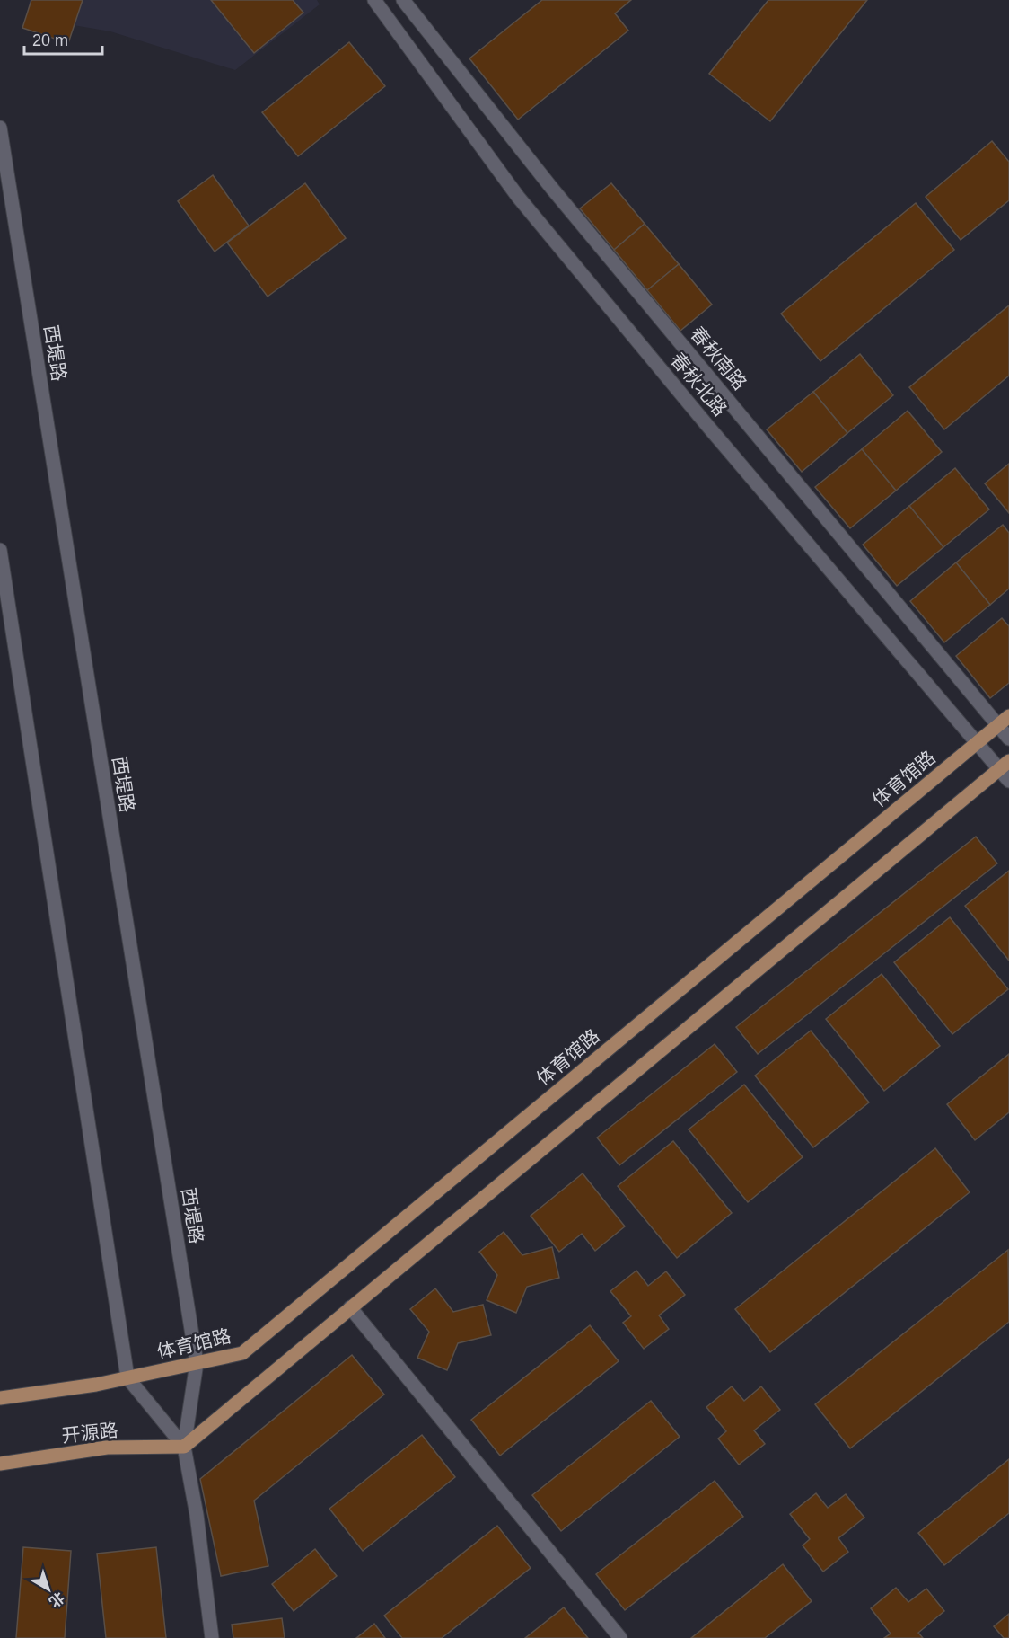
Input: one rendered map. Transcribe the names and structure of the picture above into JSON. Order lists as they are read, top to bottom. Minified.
{"streets":{"main road":["体育馆路","开源路"],"street":["西堤路","春秋南路","春秋北路"]},"crossings":[["西堤路","体育馆路"],["西堤路","开源路"],["春秋南路","体育馆路"],["春秋北路","体育馆路"]],"scale_bar":"20 m","north":"bottom right"}
